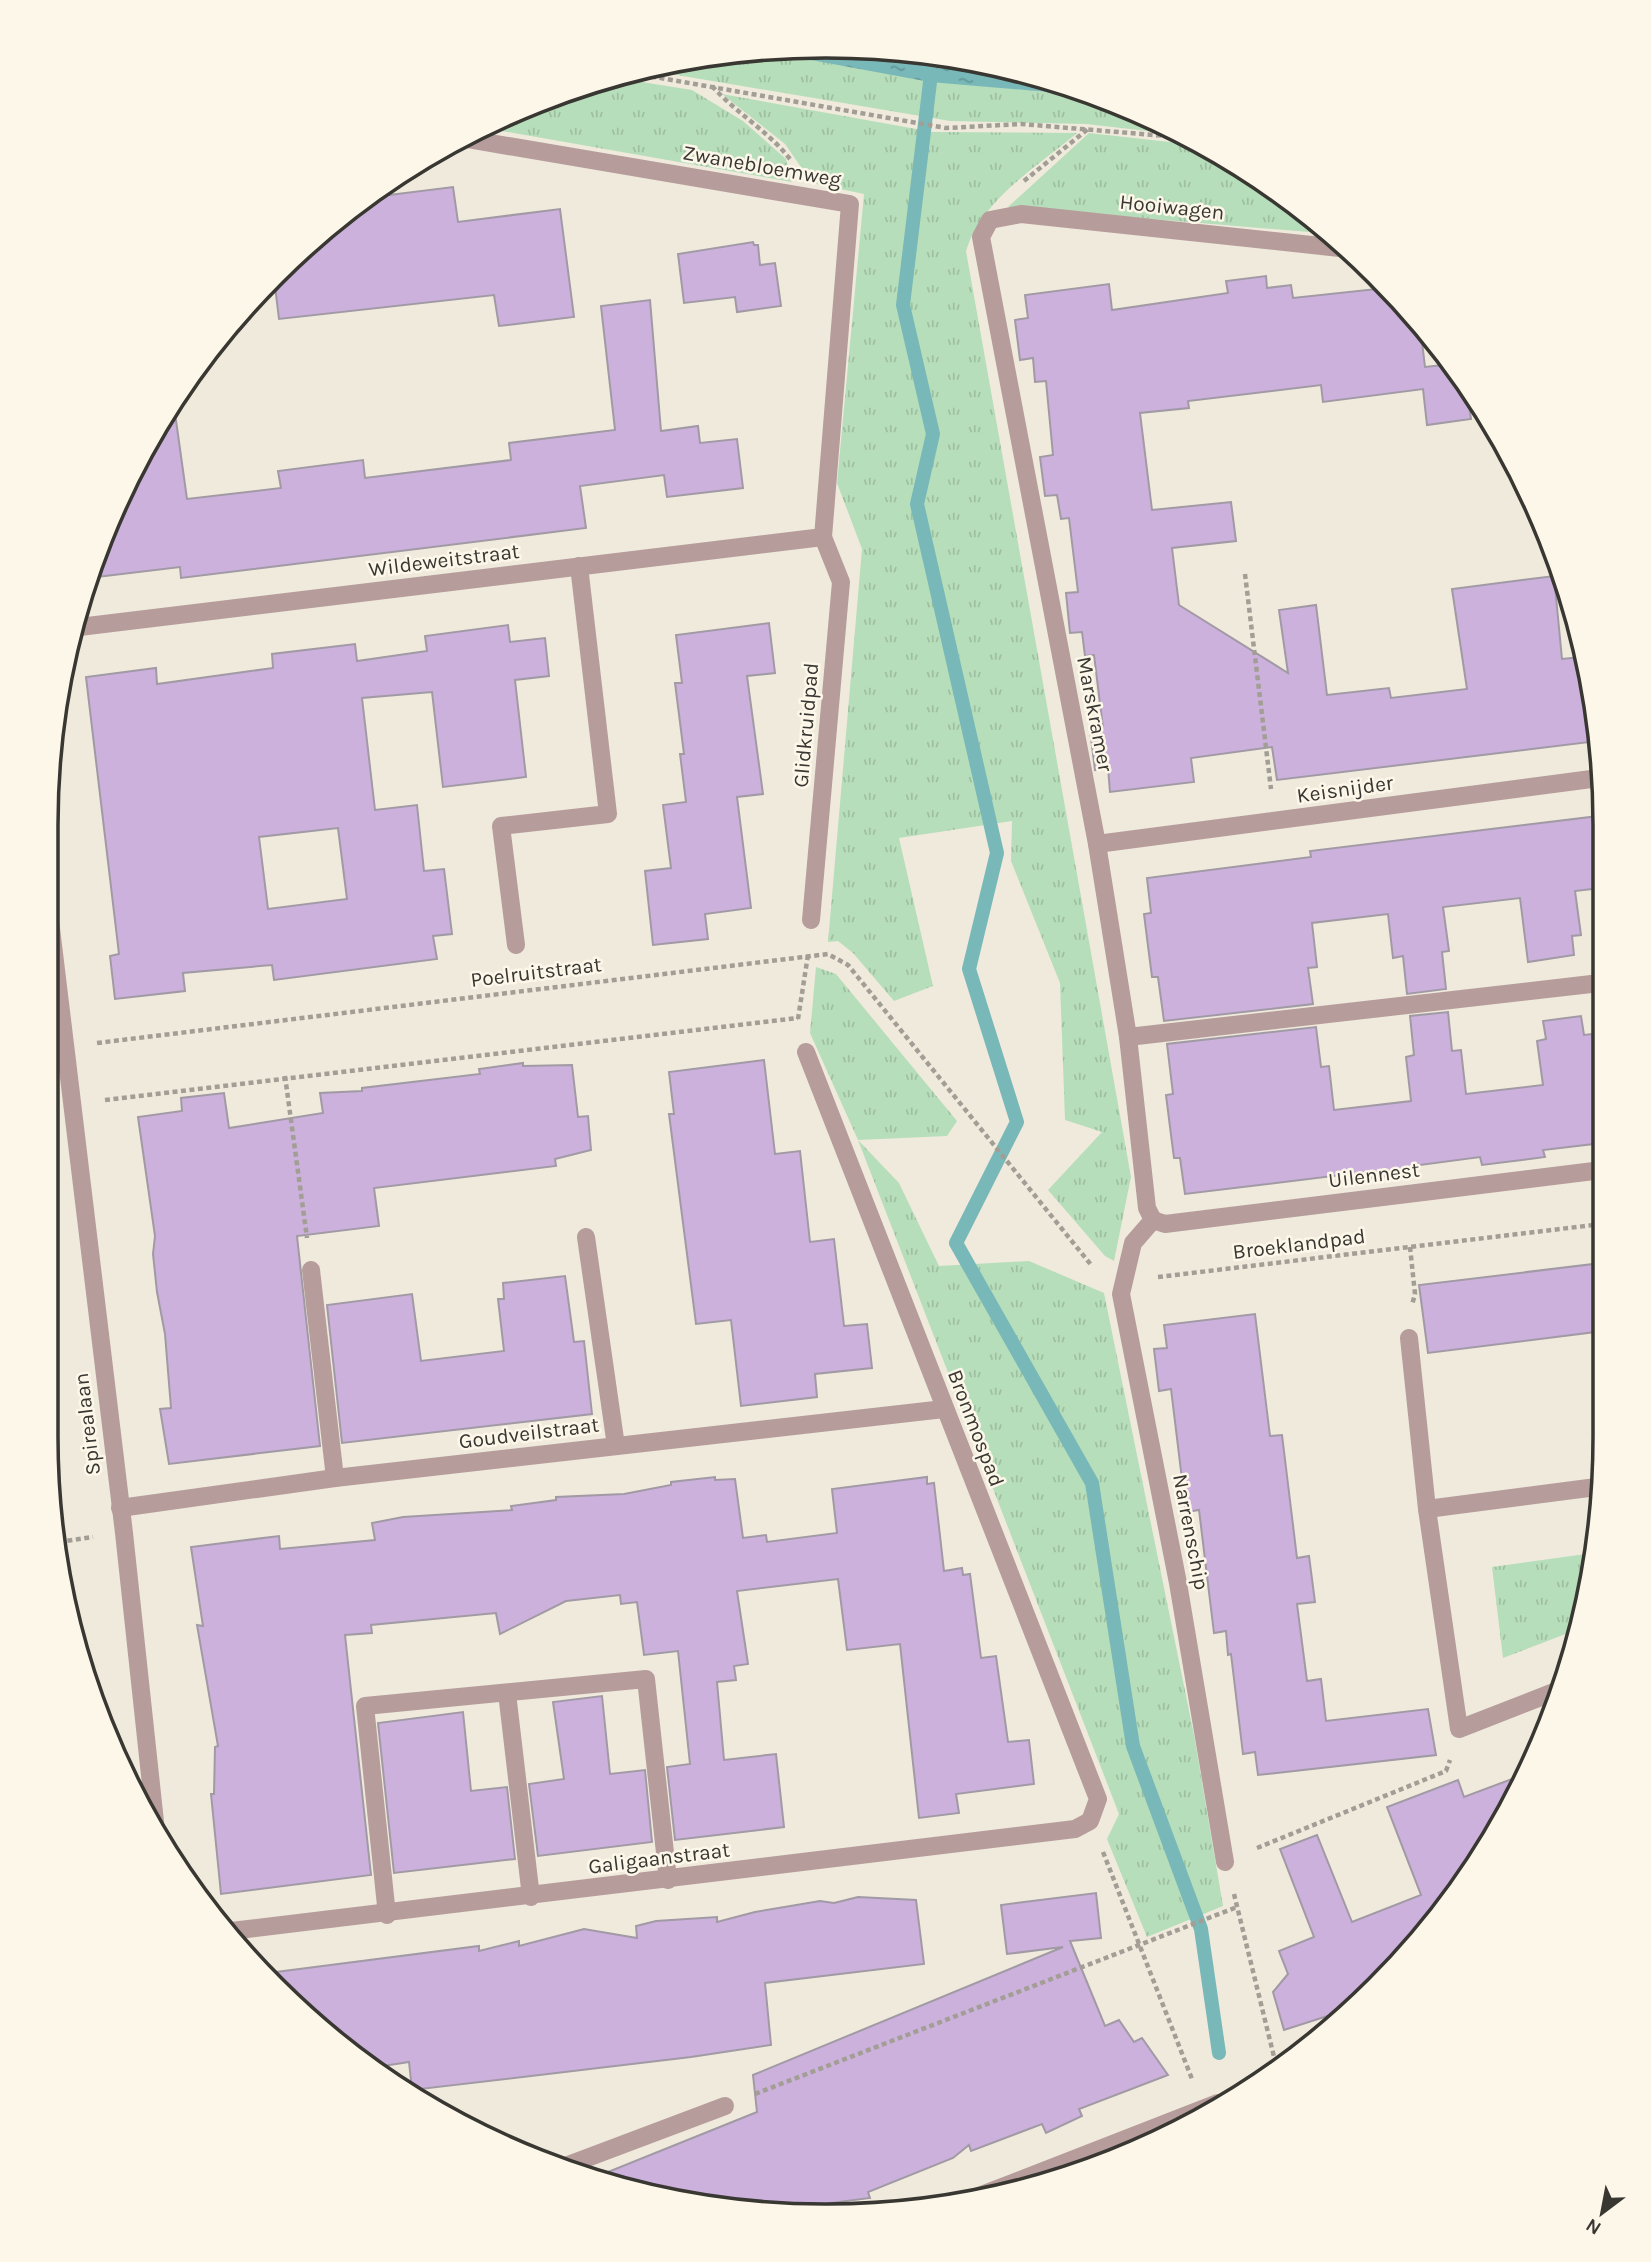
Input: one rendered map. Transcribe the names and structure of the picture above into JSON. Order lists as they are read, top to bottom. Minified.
{"streets":{"street":["Zwanebloemweg","Hooiwagen","Wildeweitstraat","Marskramer","Glidkruidpad","Keisnijder","Uilennest","Spirealaan","Bronmospad","Goudveilstraat","Narrenschip","Galigaanstraat"],"path":["Poelruitstraat","Broeklandpad"]},"crossings":[["Zwanebloemweg","Wildeweitstraat"],["Zwanebloemweg","Glidkruidpad"],["Hooiwagen","Marskramer"],["Wildeweitstraat","Glidkruidpad"],["Marskramer","Keisnijder"],["Marskramer","Uilennest"],["Marskramer","Narrenschip"],["Poelruitstraat","Broeklandpad"],["Poelruitstraat","Spirealaan"],["Poelruitstraat","Narrenschip"],["Uilennest","Narrenschip"],["Broeklandpad","Narrenschip"],["Spirealaan","Goudveilstraat"],["Bronmospad","Goudveilstraat"],["Bronmospad","Galigaanstraat"]],"north":"bottom left"}
